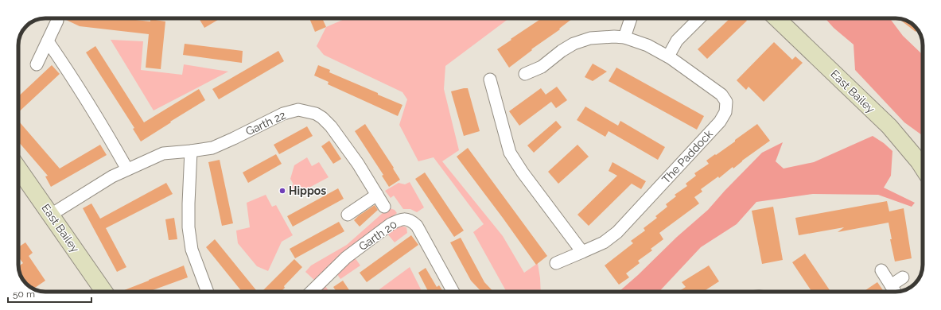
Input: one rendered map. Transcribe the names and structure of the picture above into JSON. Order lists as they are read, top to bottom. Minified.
{"streets":{"street":["East Bailey","Garth 22","The Paddock","Garth 20"]},"crossings":[["East Bailey","Garth 22"]],"places":["Hippos"],"scale_bar":"50 m"}
